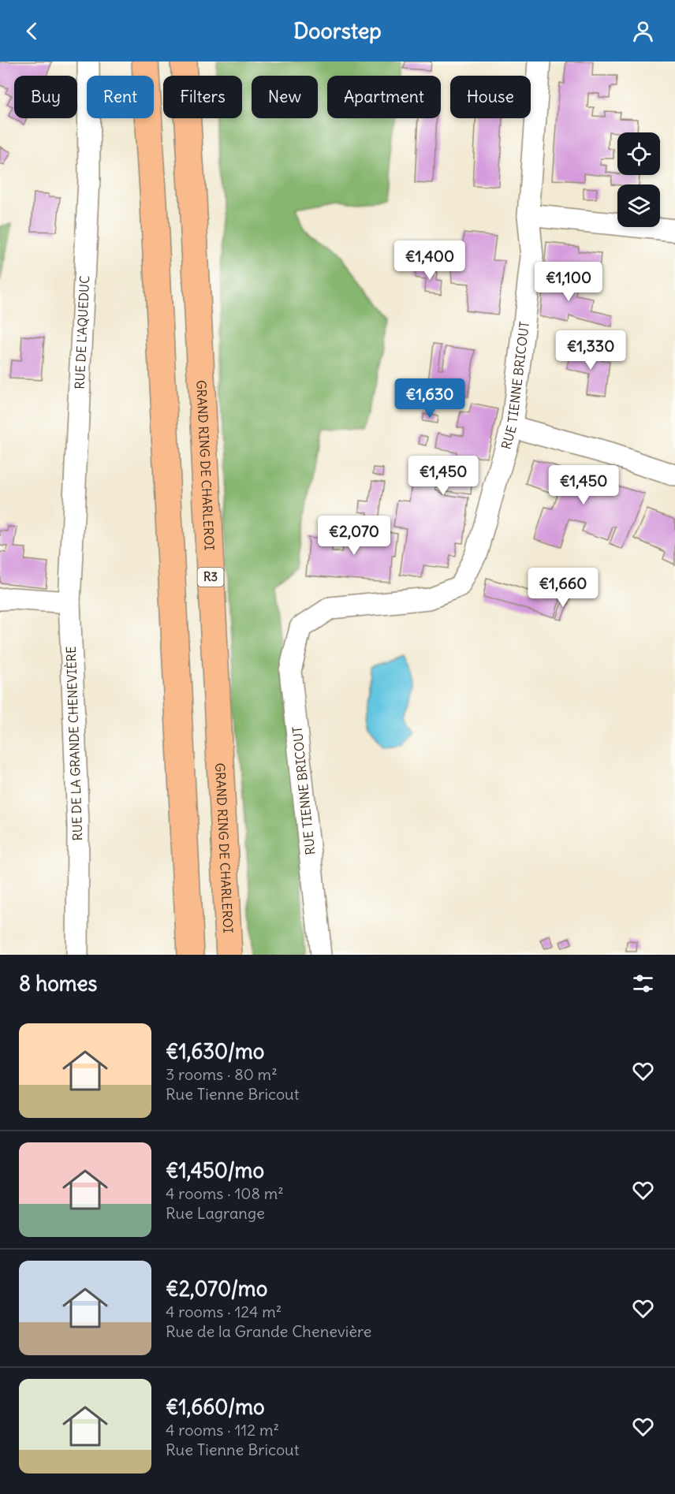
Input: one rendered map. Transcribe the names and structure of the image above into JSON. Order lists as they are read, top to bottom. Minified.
{"streets":{"highway":["GRAND RING DE CHARLEROI","R3"],"street":["RUE DE L'AQUEDUC","RUE TIENNE BRICOUT","RUE DE LA GRANDE CHENEVIÈRE"]},"crossings":[["RUE DE L'AQUEDUC","RUE DE LA GRANDE CHENEVIÈRE"]],"page":{"header":"Doorstep","chip":["Buy","Rent","Filters","New","Apartment","House"],"price":["€1,400","€1,100","€1,330","€1,630","€1,450","€1,450","€2,070","€1,660"],"heading":"8 homes","list":[{"name":"€1,630/mo","note":"3 rooms · 80 m² · Rue Tienne Bricout"},{"name":"€1,450/mo","note":"4 rooms · 108 m² · Rue Lagrange"},{"name":"€2,070/mo","note":"4 rooms · 124 m² · Rue de la Grande Chenevière"},{"name":"€1,660/mo","note":"4 rooms · 112 m² · Rue Tienne Bricout"}]}}
